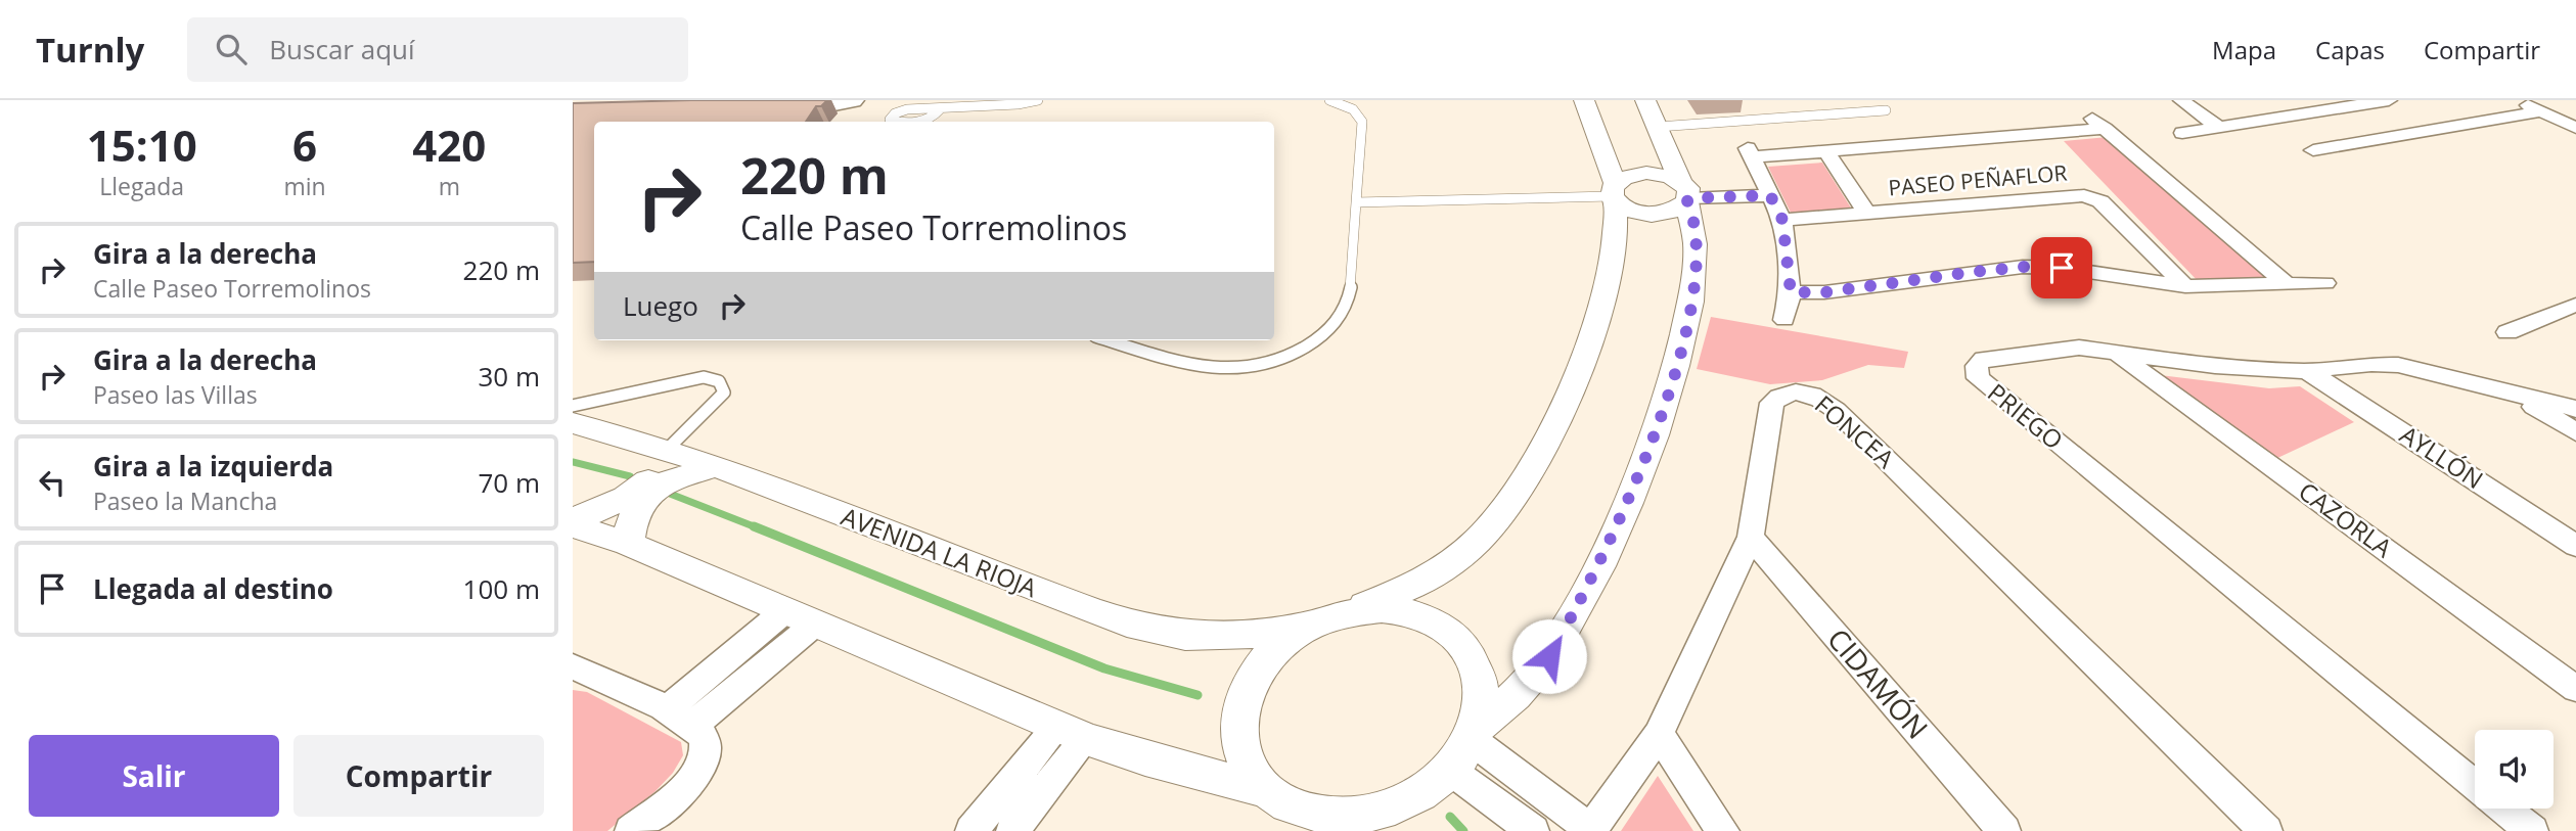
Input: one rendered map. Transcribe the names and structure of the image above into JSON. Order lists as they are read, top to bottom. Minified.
{"streets":{"street":["PASEO PEÑAFLOR","PRIEGO","FONCEA","AYLLÓN","CAZORLA","AVENIDA LA RIOJA","CIDAMÓN"]},"crossings":[["PRIEGO","AYLLÓN"],["PRIEGO","CAZORLA"],["FONCEA","CIDAMÓN"]],"page":{"header":"Turnly","search":"Buscar aquí","nav":["Mapa","Capas","Compartir"],"eta":["15:10","Llegada","6","min","420","m"],"turn":["220 m","Calle Paseo Torremolinos"],"list":[{"name":"Gira a la derecha","note":"Calle Paseo Torremolinos","value":"220 m"},{"name":"Gira a la derecha","note":"Paseo las Villas","value":"30 m"},{"name":"Gira a la izquierda","note":"Paseo la Mancha","value":"70 m"},{"name":"Llegada al destino","value":"100 m"}],"then":"Luego","buttons":["Salir","Compartir"]}}
